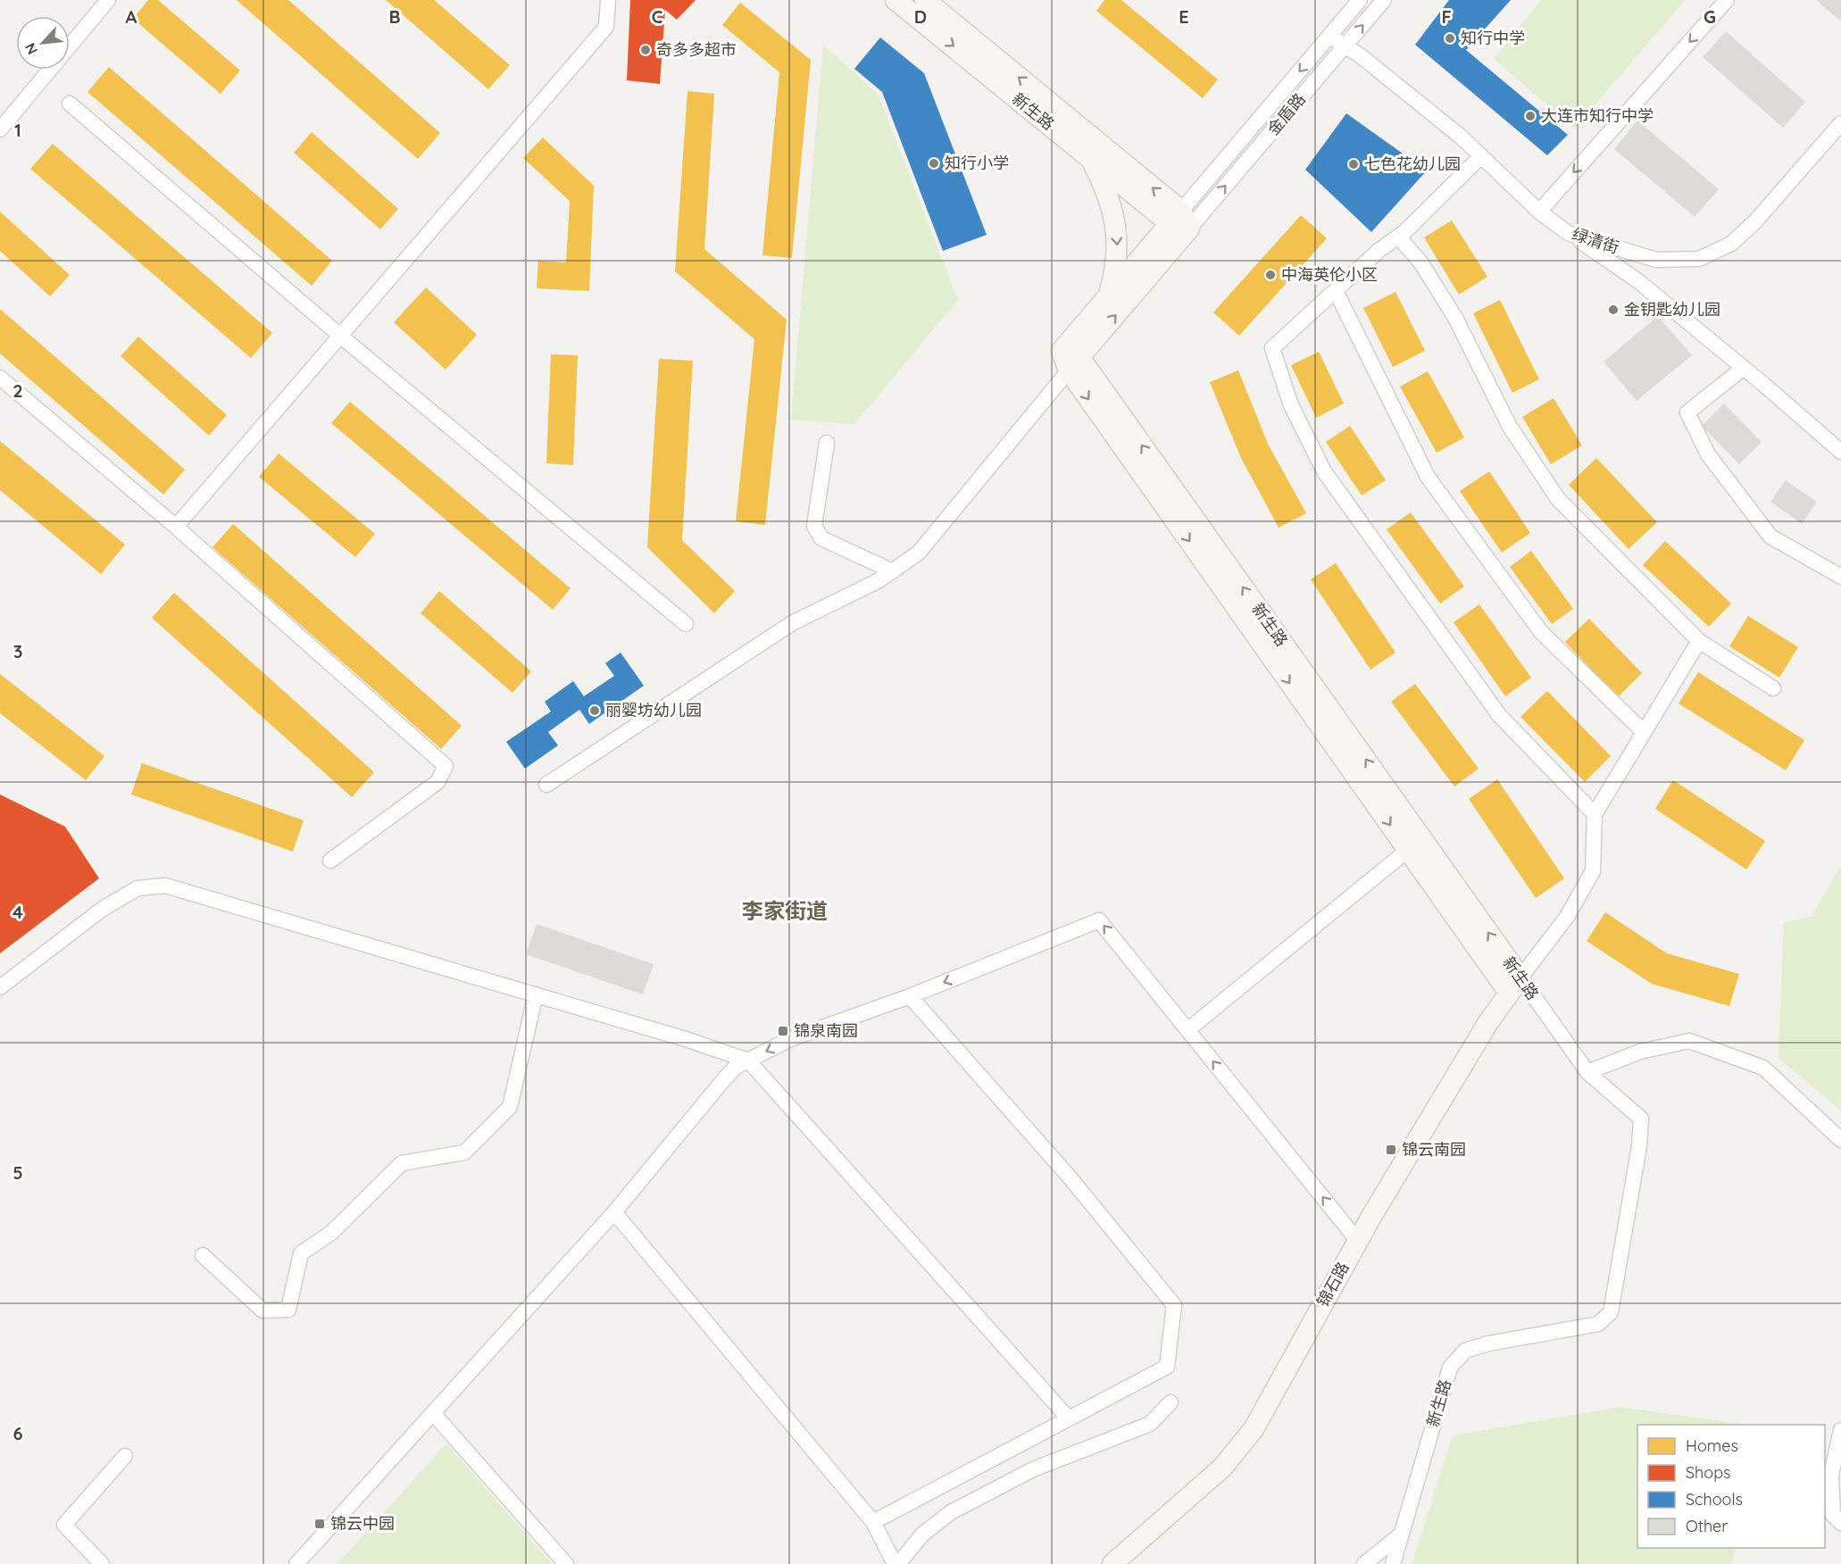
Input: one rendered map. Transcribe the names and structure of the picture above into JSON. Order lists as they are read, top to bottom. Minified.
{"streets":{"street":["新生路","金盾路","绿清街","锦石路"]},"crossings":[["新生路","金盾路"],["新生路","锦石路"],["金盾路","绿清街"]],"districts":["李家街道"],"places":{"other":["知行中学","奇多多超市","大连市知行中学","知行小学","七色花幼儿园","中海英伦小区","金钥匙幼儿园","丽婴坊幼儿园"],"transit":["锦泉南园","锦云南园","锦云中园"]},"legend":["Homes","Shops","Schools","Other"],"north":"bottom left","grid":{"columns":["A","B","C","D","E","F","G"],"rows":["1","2","3","4","5","6"]}}
